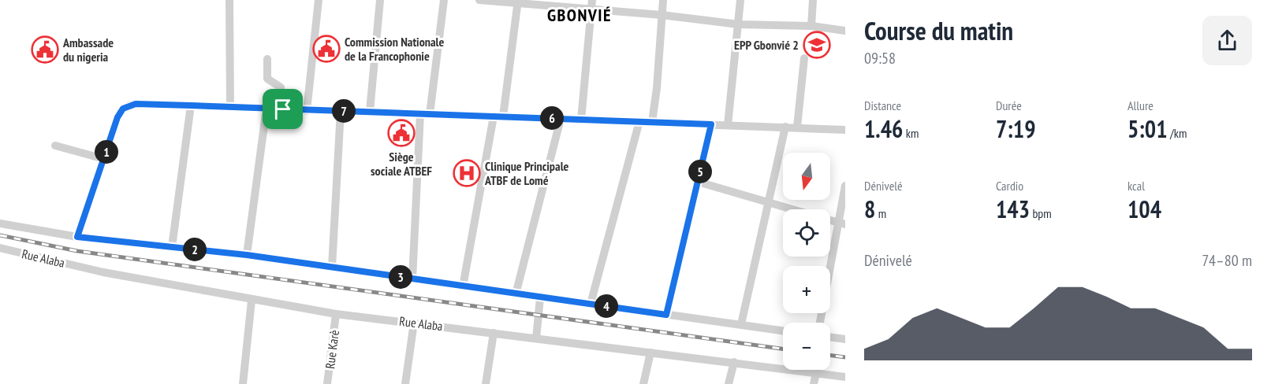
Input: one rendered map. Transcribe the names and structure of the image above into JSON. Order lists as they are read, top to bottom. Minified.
{"streets":{"street":["Rue Alaba","Rue Karè"]},"crossings":[["Rue Alaba","Rue Karè"]],"districts":["GBONVIÉ"],"places":{"school or university":["EPP Gbonvié 2"],"public building":["Commission Nationale de la Francophonie","Ambassade du nigeria","Siège sociale ATBEF"],"hospital":["Clinique Principale ATBF de Lomé"]},"north":"bottom","page":{"heading":["Course du matin","09:58"],"stats":[["Distance","1.46 km"],["Durée","7:19"],["Allure","5:01 /km"],["Dénivelé","8 m"],["Cardio","143 bpm"],["kcal","104"]],"pins":["7","6","1","5","2","3","4"],"map_buttons":["+","−"],"chart":["Dénivelé","74–80 m"]}}
